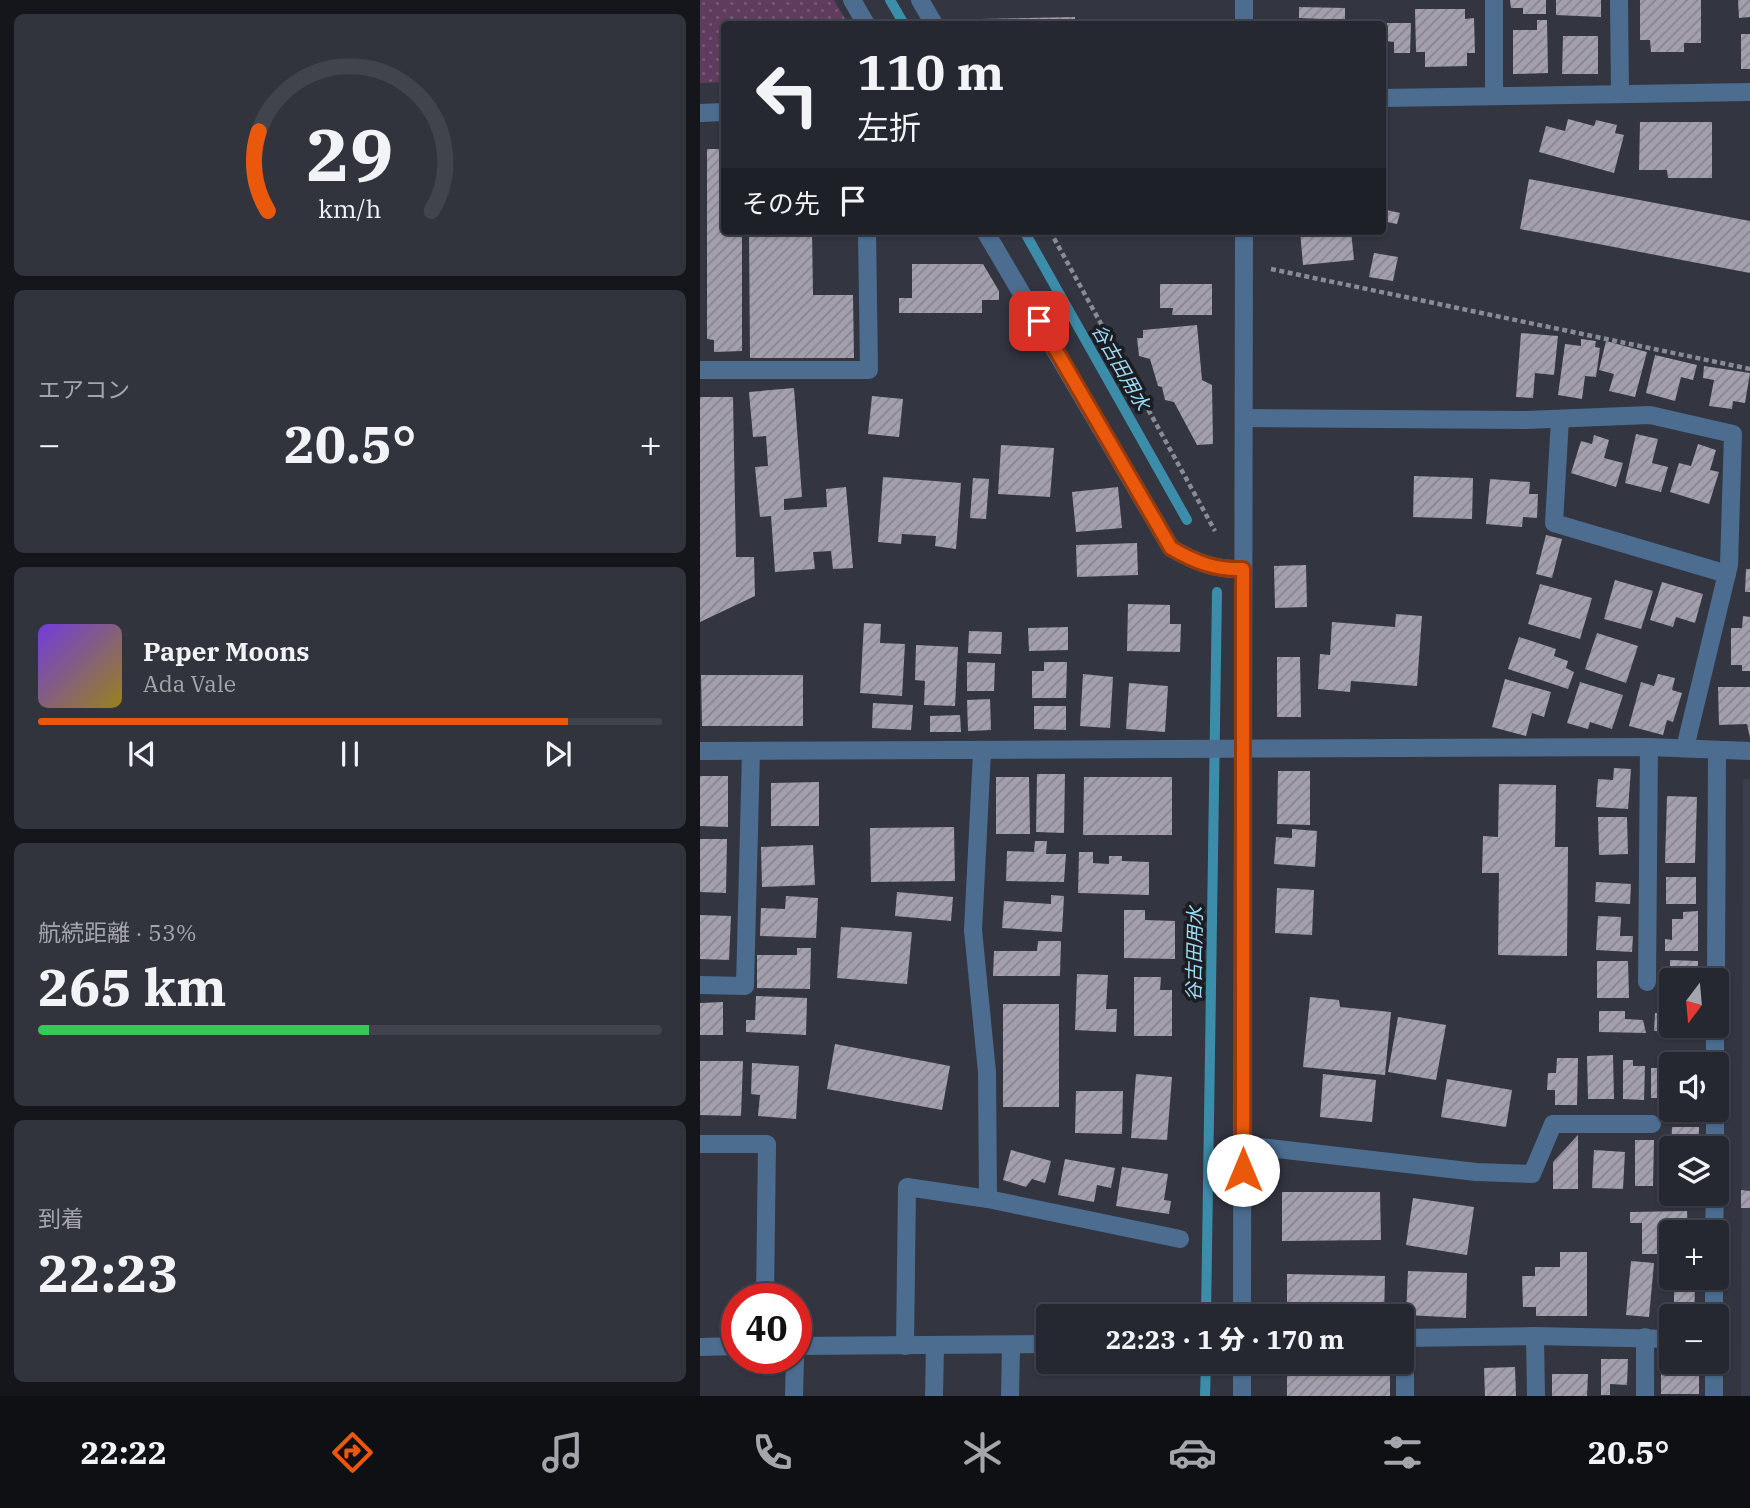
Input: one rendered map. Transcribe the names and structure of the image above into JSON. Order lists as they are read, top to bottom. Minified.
{"water":["谷古田用水"],"north":"bottom","page":{"turn":["110 m","左折"],"then":"その先","tile":["エアコン",["航続距離 · 53%","265 km"],["到着","22:23"]],"heat":["−","20.5°","+"],"song":["Paper Moons","Ada Vale"],"map_buttons":["+","−"],"limit":"40","trip":"22:23 · 1 分 · 170 m","tabs":["22:22","20.5°"],"gauge":["29","km/h"]}}
